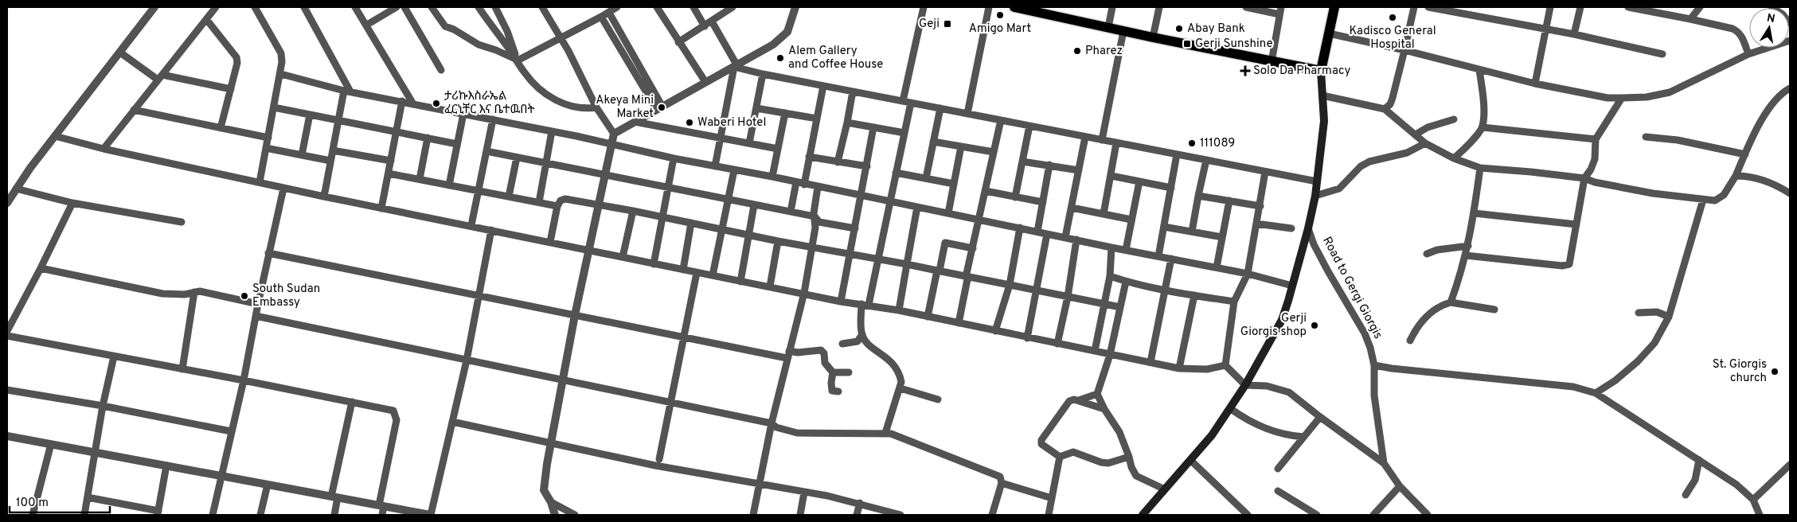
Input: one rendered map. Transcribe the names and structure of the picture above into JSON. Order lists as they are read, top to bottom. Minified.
{"streets":{"main road":["Road to Gergi Giorgis"]},"places":{"other":["Amigo Mart","Kadisco General Hospital","Abay Bank","Pharez","Alem Gallery and Coffee House","ታሪኩእስራኤል ፈርኒቸር እና ቤተዉበት","Akeya Mini Market","Waberi Hotel","111089","South Sudan Embassy","Gerji Giorgis shop","St. Giorgis church"],"transit":["Geji","Gerji Sunshine"],"health":["Solo Da Pharmacy"]},"scale_bar":"100 m","north":"top"}
